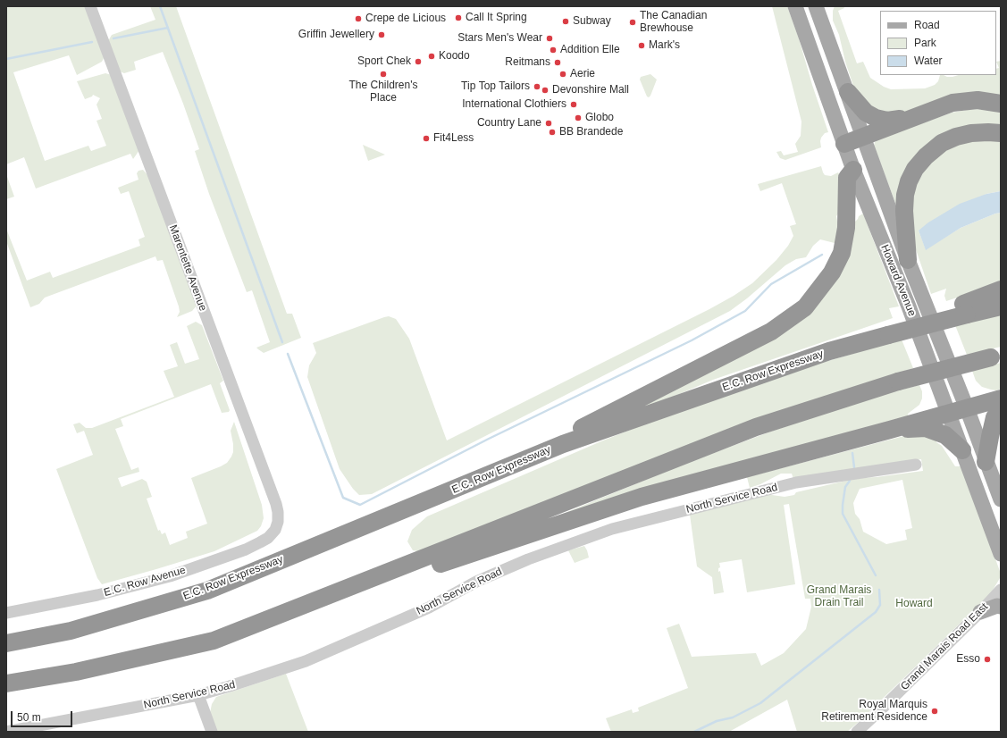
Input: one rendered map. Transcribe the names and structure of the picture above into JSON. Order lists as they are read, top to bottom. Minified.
{"streets":{"highway":["E.C. Row Expressway"],"main road":["Howard Avenue"],"street":["Marentette Avenue","North Service Road","E.C. Row Avenue","Grand Marais Road East"]},"crossings":[["Marentette Avenue","E.C. Row Avenue"]],"parks":["Grand Marais Drain Trail","Howard"],"places":["Call It Spring","Crepe de Licious","Subway","The Canadian Brewhouse","Griffin Jewellery","Stars Men's Wear","Mark's","Addition Elle","Koodo","Sport Chek","Reitmans","The Children's Place","Aerie","Tip Top Tailors","Devonshire Mall","International Clothiers","Globo","Country Lane","BB Brandede","Fit4Less","Esso","Royal Marquis Retirement Residence"],"legend":["Road","Park","Water"],"scale_bar":"50 m"}
